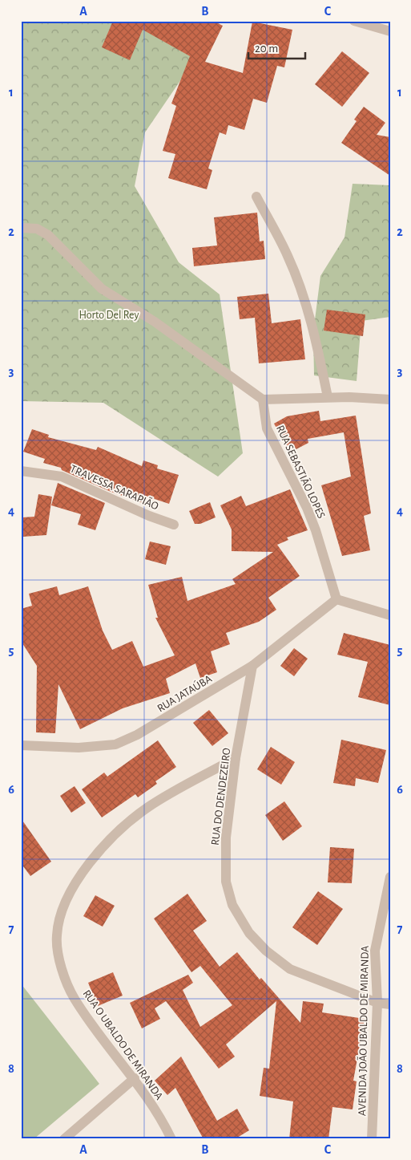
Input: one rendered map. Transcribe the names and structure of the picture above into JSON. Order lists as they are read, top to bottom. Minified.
{"streets":{"street":["RUA SEBASTIÃO LOPES","TRAVESSA SARAPIÃO","RUA JATAÚBA","RUA DO DENDEZEIRO","AVENIDA JOÃO UBALDO DE MIRANDA","RUA O UBALDO DE MIRANDA"]},"crossings":[["RUA SEBASTIÃO LOPES","RUA JATAÚBA"],["RUA JATAÚBA","RUA DO DENDEZEIRO"],["RUA DO DENDEZEIRO","AVENIDA JOÃO UBALDO DE MIRANDA"],["RUA DO DENDEZEIRO","RUA O UBALDO DE MIRANDA"]],"parks":["Horto Del Rey"],"scale_bar":"20 m","grid":{"columns":["A","B","C"],"rows":["1","2","3","4","5","6","7","8"]}}
